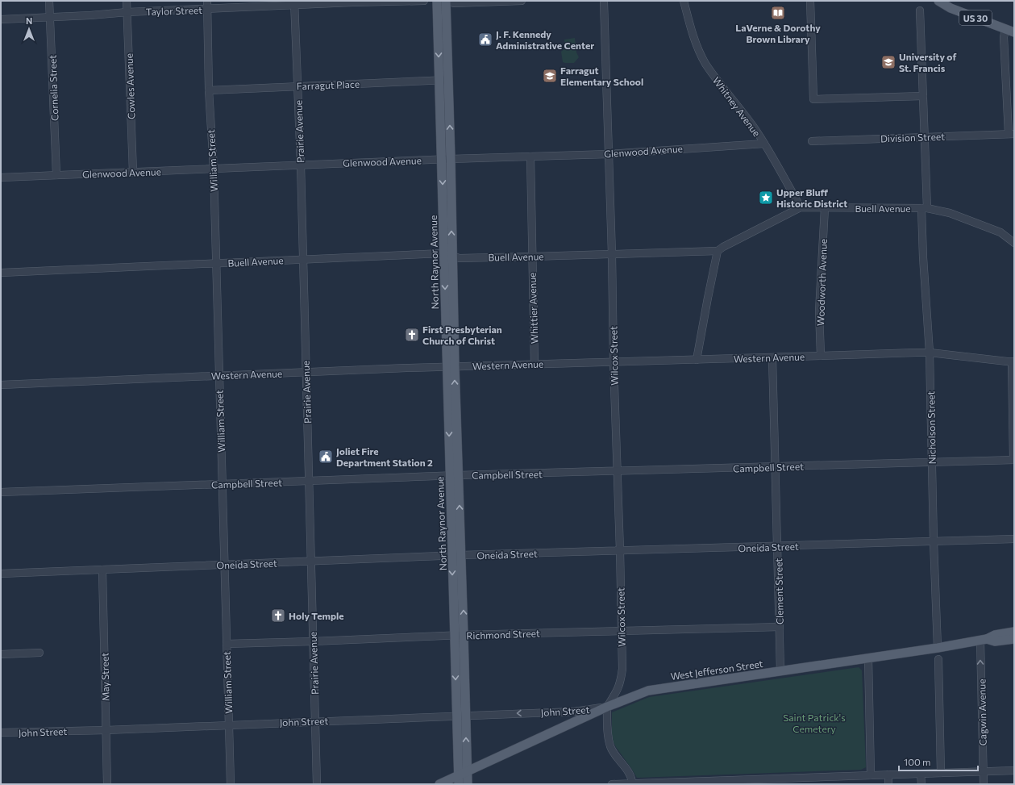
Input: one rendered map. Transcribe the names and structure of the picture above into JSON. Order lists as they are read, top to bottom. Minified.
{"streets":{"main road":["US 30","North Raynor Avenue","West Jefferson Street"],"street":["Taylor Street","Farragut Place","Cowles Avenue","Cornelia Street","Whitney Avenue","Prairie Avenue","Division Street","Glenwood Avenue","William Street","Buell Avenue","Woodworth Avenue","Whittier Avenue","Wilcox Street","Western Avenue","Nicholson Street","Campbell Street","Oneida Street","Clement Street","Richmond Street","May Street","John Street","Cagwin Avenue"]},"crossings":[["Taylor Street","Cowles Avenue"],["Taylor Street","Cornelia Street"],["Taylor Street","Prairie Avenue"],["Taylor Street","William Street"],["Farragut Place","Prairie Avenue"],["Farragut Place","William Street"],["Farragut Place","North Raynor Avenue"],["Cowles Avenue","Glenwood Avenue"],["Cornelia Street","Glenwood Avenue"],["Whitney Avenue","Glenwood Avenue"],["Whitney Avenue","Buell Avenue"],["Prairie Avenue","Glenwood Avenue"],["Prairie Avenue","Buell Avenue"],["Prairie Avenue","Western Avenue"],["Prairie Avenue","Campbell Street"],["Prairie Avenue","Oneida Street"],["Prairie Avenue","Richmond Street"],["Prairie Avenue","John Street"],["Division Street","Nicholson Street"],["Glenwood Avenue","William Street"],["Glenwood Avenue","North Raynor Avenue"],["Glenwood Avenue","Whittier Avenue"],["Glenwood Avenue","Wilcox Street"],["William Street","Buell Avenue"],["William Street","Western Avenue"],["William Street","Campbell Street"],["William Street","Oneida Street"],["William Street","Richmond Street"],["William Street","John Street"],["Buell Avenue","North Raynor Avenue"],["Buell Avenue","Woodworth Avenue"],["Buell Avenue","Whittier Avenue"],["Buell Avenue","Wilcox Street"],["Buell Avenue","Nicholson Street"],["North Raynor Avenue","Western Avenue"],["North Raynor Avenue","Campbell Street"],["North Raynor Avenue","Oneida Street"],["North Raynor Avenue","Richmond Street"],["North Raynor Avenue","West Jefferson Street"],["North Raynor Avenue","John Street"],["Woodworth Avenue","Western Avenue"],["Whittier Avenue","Western Avenue"],["Wilcox Street","Western Avenue"],["Wilcox Street","Campbell Street"],["Wilcox Street","Oneida Street"],["Wilcox Street","Richmond Street"],["Wilcox Street","West Jefferson Street"],["Wilcox Street","John Street"],["Western Avenue","Nicholson Street"],["Western Avenue","Clement Street"],["Nicholson Street","Campbell Street"],["Nicholson Street","Oneida Street"],["Nicholson Street","West Jefferson Street"],["Campbell Street","Clement Street"],["Oneida Street","Clement Street"],["Oneida Street","May Street"],["Clement Street","Richmond Street"],["Clement Street","West Jefferson Street"],["West Jefferson Street","John Street"],["West Jefferson Street","Cagwin Avenue"],["May Street","John Street"]],"parks":["Saint Patrick's Cemetery"],"places":{"library":["LaVerne & Dorothy Brown Library"],"public building":["J. F. Kennedy Administrative Center","Joliet Fire Department Station 2"],"school or university":["University of St. Francis","Farragut Elementary School"],"place":["Upper Bluff Historic District"],"church":["First Presbyterian Church of Christ","Holy Temple"]},"scale_bar":"100 m","north":"top"}
